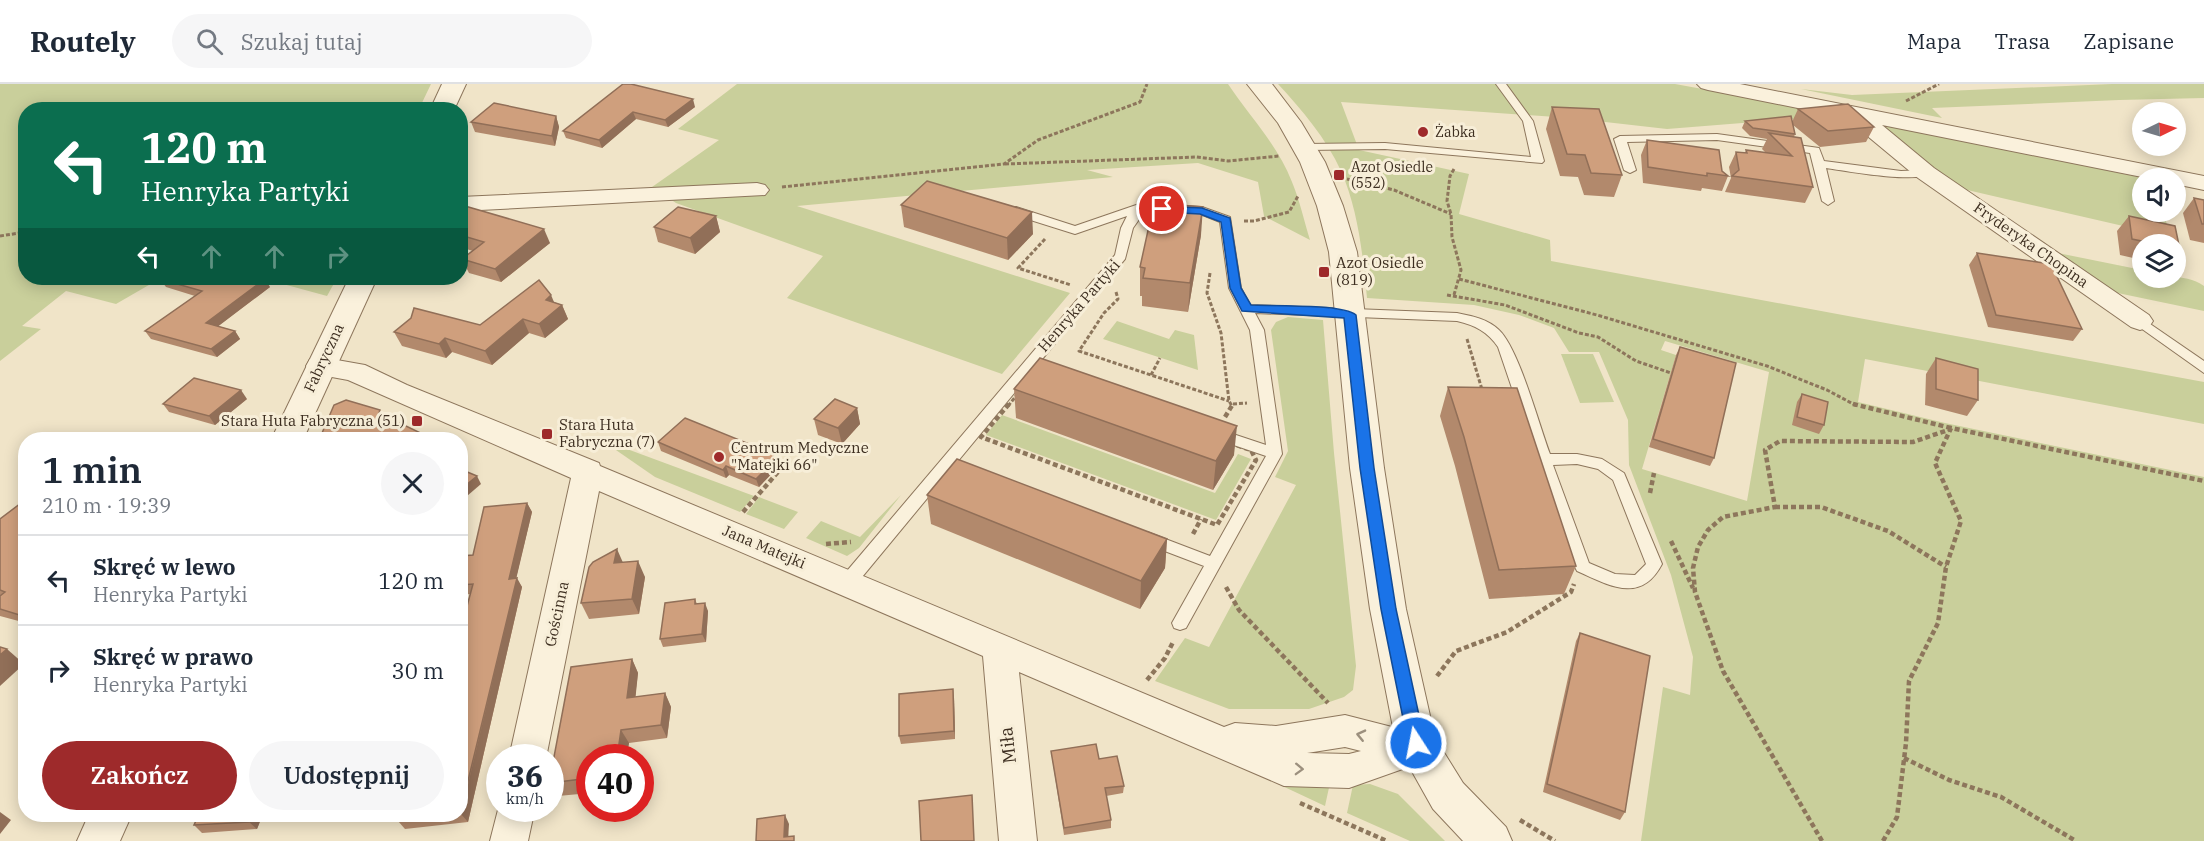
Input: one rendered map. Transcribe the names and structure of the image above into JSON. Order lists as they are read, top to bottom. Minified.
{"streets":{"street":["Fryderyka Chopina","Fabryczna","Jana Matejki","Gościnna","Miła"],"lane":["Henryka Partyki"]},"crossings":[["Henryka Partyki","Jana Matejki"],["Fabryczna","Jana Matejki"],["Jana Matejki","Gościnna"],["Jana Matejki","Miła"]],"places":{"other":["Żabka","Centrum Medyczne \"Matejki 66\""],"transit":["Azot Osiedle (552)","Azot Osiedle (819)","Stara Huta Fabryczna (51)","Stara Huta Fabryczna (7)"]},"north":"right","page":{"header":"Routely","search":"Szukaj tutaj","nav":["Mapa","Trasa","Zapisane"],"turn":["120 m","Henryka Partyki"],"heading":["1 min","210 m · 19:39"],"list":[{"name":"Skręć w lewo","note":"Henryka Partyki","value":"120 m"},{"name":"Skręć w prawo","note":"Henryka Partyki","value":"30 m"}],"buttons":["Zakończ","Udostępnij"],"speed":"36 km/h","limit":"40"}}
